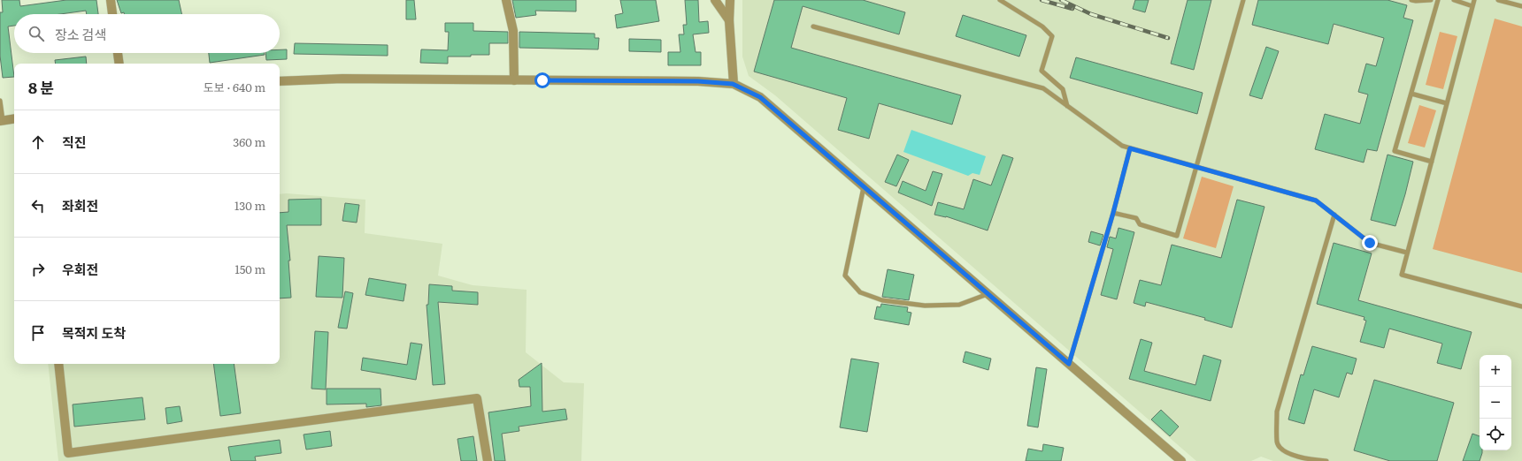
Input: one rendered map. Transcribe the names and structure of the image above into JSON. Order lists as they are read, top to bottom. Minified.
{"page":{"search":"장소 검색","heading":["8 분","도보 · 640 m"],"list":[["직진","360 m"],["좌회전","130 m"],["우회전","150 m"],"목적지 도착"],"map_buttons":["+","−"]}}
